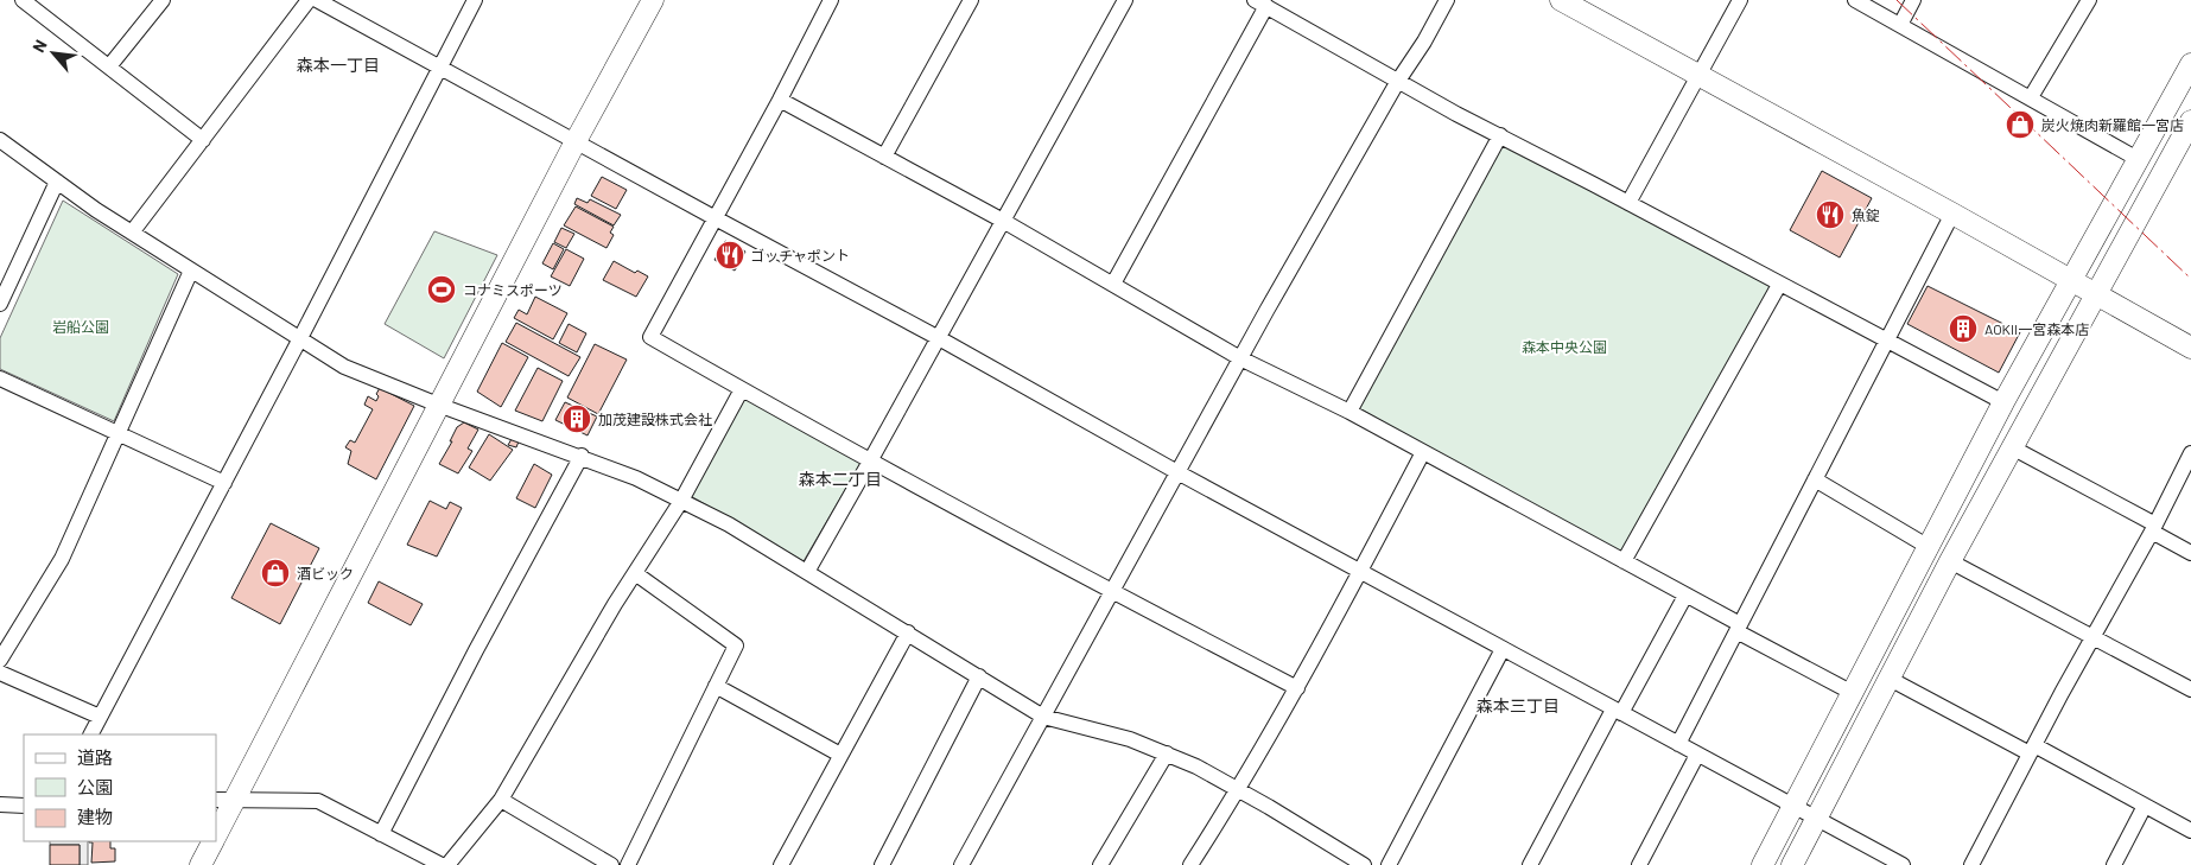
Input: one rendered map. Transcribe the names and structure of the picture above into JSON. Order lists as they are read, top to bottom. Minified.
{"districts":["森本一丁目","森本二丁目","森本三丁目"],"parks":["岩船公園","森本中央公園"],"places":{"shop":["炭火焼肉新羅館一宮店","酒ビック"],"restaurant":["魚錠","ゴッチャポント"],"sports":["コナミスポーツ"],"building":["AOKII一宮森本店","加茂建設株式会社"]},"legend":["道路","公園","建物"],"north":"top left"}
